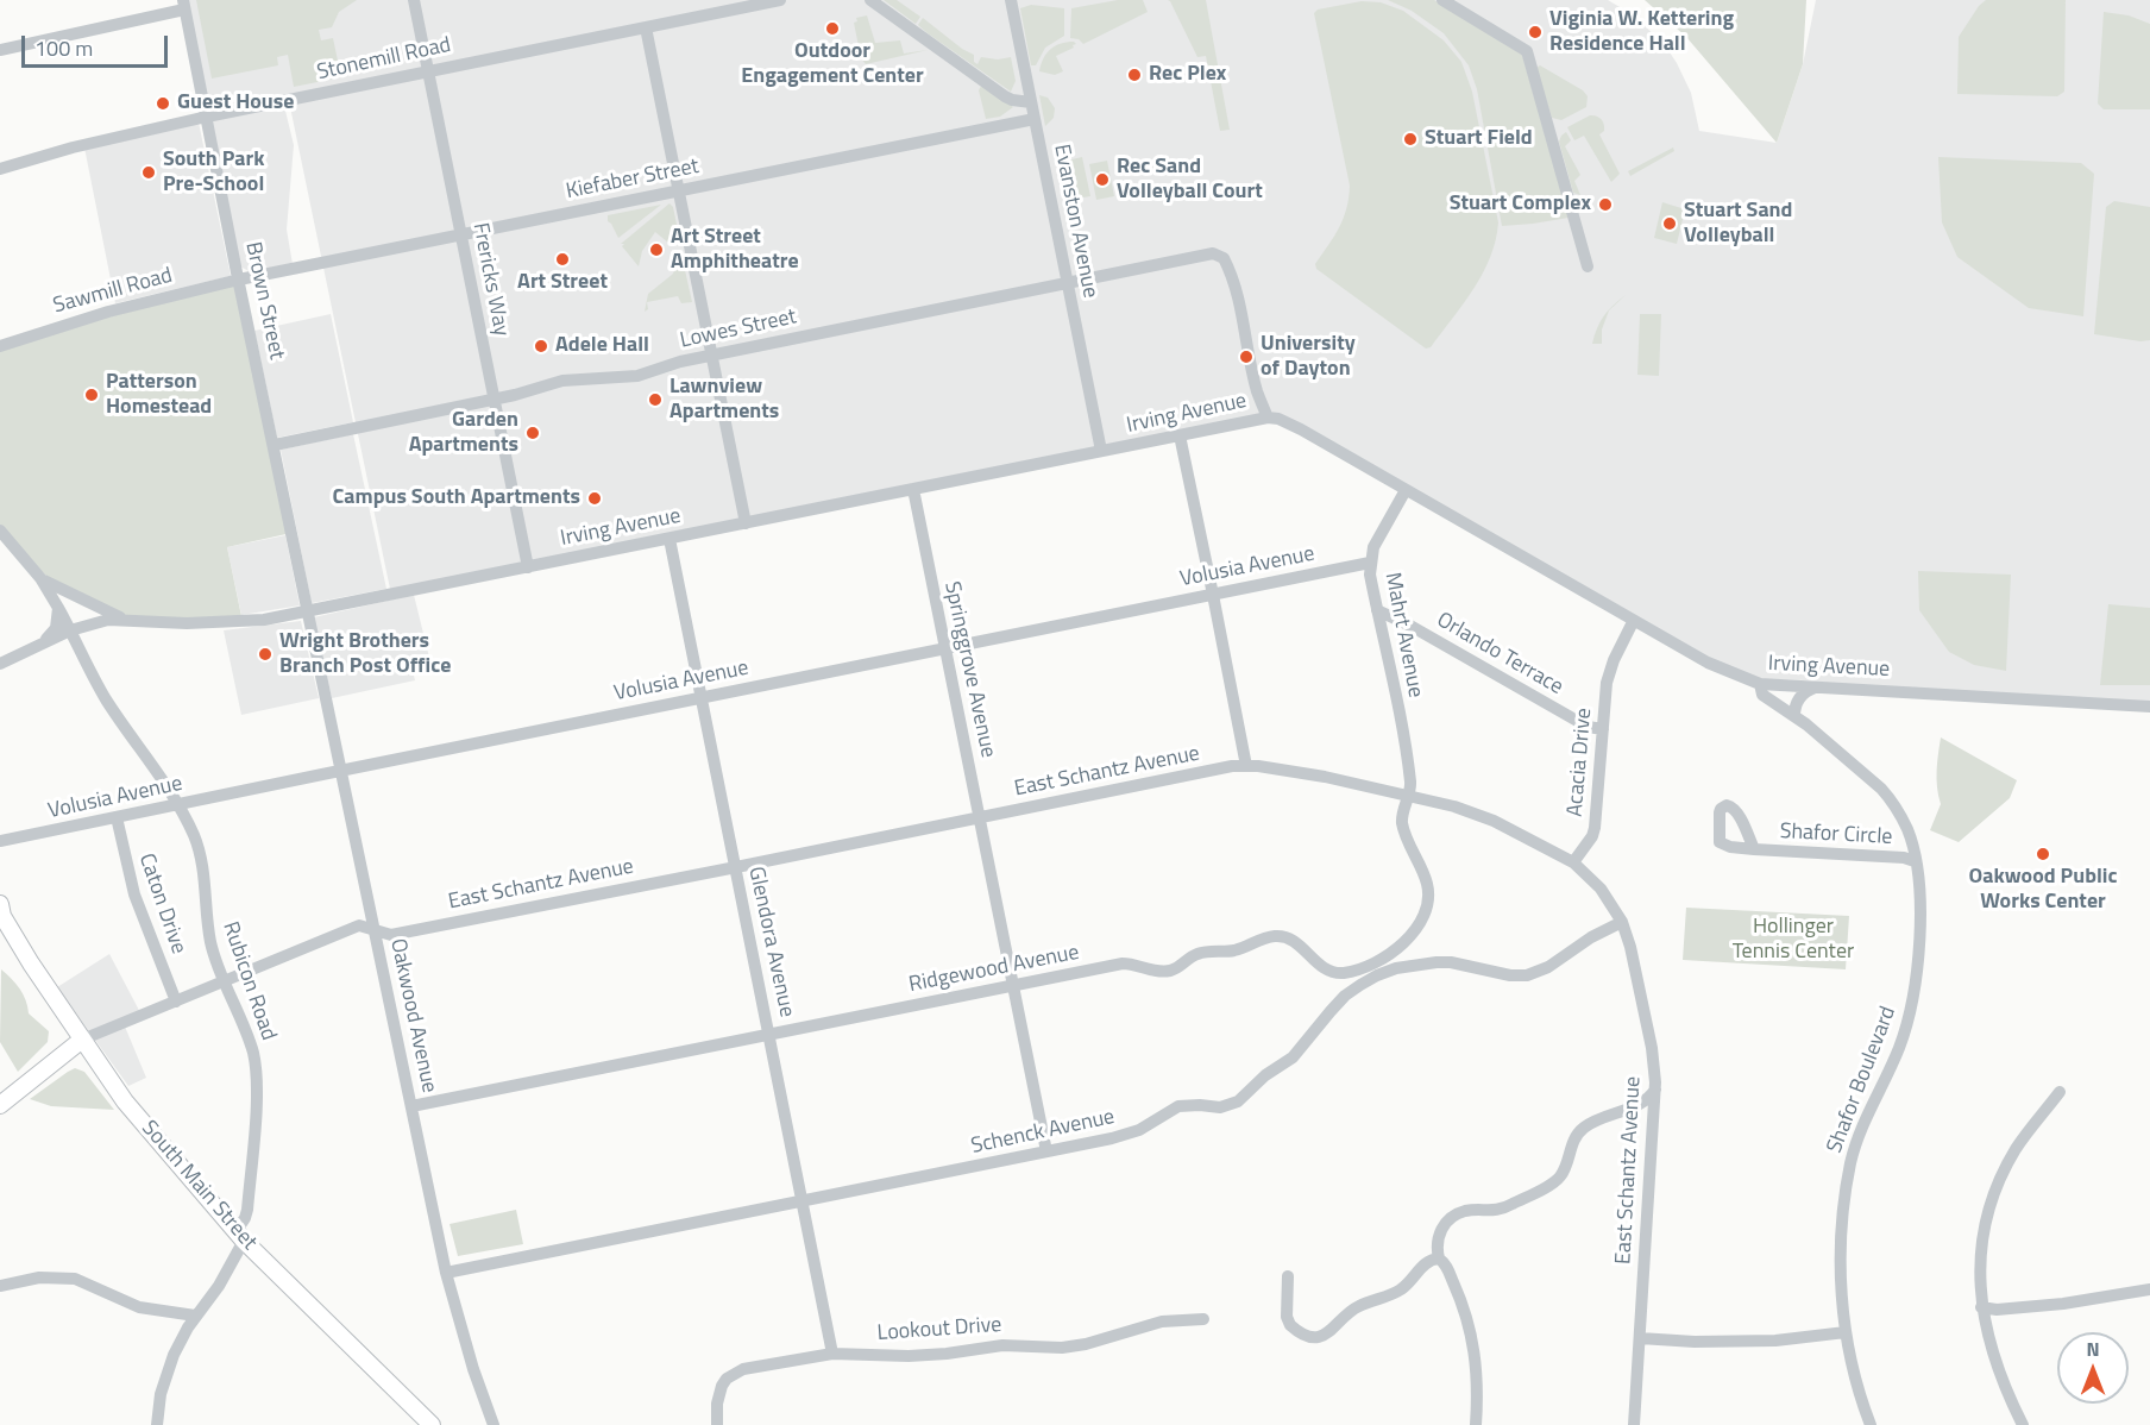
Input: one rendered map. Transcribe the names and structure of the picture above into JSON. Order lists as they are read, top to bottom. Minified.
{"streets":{"main road":["South Main Street"],"street":["Stonemill Road","Kiefaber Street","Evanston Avenue","Frericks Way","Sawmill Road","Brown Street","Lowes Street","Irving Avenue","Volusia Avenue","Mahrt Avenue","Orlando Terrace","Springgrove Avenue","Acacia Drive","East Schantz Avenue","Shafor Circle","Caton Drive","Glendora Avenue","Ridgewood Avenue","Rubicon Road","Oakwood Avenue","Shafor Boulevard","Schenck Avenue","Lookout Drive"]},"crossings":[["Stonemill Road","Frericks Way"],["Stonemill Road","Brown Street"],["Kiefaber Street","Evanston Avenue"],["Kiefaber Street","Frericks Way"],["Kiefaber Street","Sawmill Road"],["Kiefaber Street","Brown Street"],["Evanston Avenue","Lowes Street"],["Evanston Avenue","Irving Avenue"],["Frericks Way","Lowes Street"],["Frericks Way","Irving Avenue"],["Sawmill Road","Brown Street"],["Brown Street","Lowes Street"],["Brown Street","Irving Avenue"],["Brown Street","Oakwood Avenue"],["Lowes Street","Irving Avenue"],["Irving Avenue","Mahrt Avenue"],["Irving Avenue","Springgrove Avenue"],["Irving Avenue","Acacia Drive"],["Irving Avenue","Glendora Avenue"],["Irving Avenue","Rubicon Road"],["Irving Avenue","Oakwood Avenue"],["Irving Avenue","Shafor Boulevard"],["Volusia Avenue","Mahrt Avenue"],["Volusia Avenue","Springgrove Avenue"],["Volusia Avenue","Caton Drive"],["Volusia Avenue","Glendora Avenue"],["Volusia Avenue","Rubicon Road"],["Volusia Avenue","Oakwood Avenue"],["Mahrt Avenue","Orlando Terrace"],["Mahrt Avenue","East Schantz Avenue"],["Orlando Terrace","Acacia Drive"],["Springgrove Avenue","East Schantz Avenue"],["Springgrove Avenue","Ridgewood Avenue"],["Springgrove Avenue","Schenck Avenue"],["Acacia Drive","East Schantz Avenue"],["East Schantz Avenue","Caton Drive"],["East Schantz Avenue","Glendora Avenue"],["East Schantz Avenue","Rubicon Road"],["East Schantz Avenue","Oakwood Avenue"],["East Schantz Avenue","Schenck Avenue"],["East Schantz Avenue","South Main Street"],["Shafor Circle","Shafor Boulevard"],["Glendora Avenue","Ridgewood Avenue"],["Glendora Avenue","Schenck Avenue"],["Glendora Avenue","Lookout Drive"],["Ridgewood Avenue","Oakwood Avenue"],["Ridgewood Avenue","Schenck Avenue"],["Rubicon Road","South Main Street"],["Oakwood Avenue","Schenck Avenue"]],"parks":["Hollinger Tennis Center"],"places":["Outdoor Engagement Center","Viginia W. Kettering Residence Hall","Rec Plex","Guest House","Stuart Field","South Park Pre-School","Rec Sand Volleyball Court","Stuart Complex","Stuart Sand Volleyball","Art Street Amphitheatre","Art Street","Adele Hall","University of Dayton","Patterson Homestead","Lawnview Apartments","Garden Apartments","Campus South Apartments","Wright Brothers Branch Post Office","Oakwood Public Works Center"],"scale_bar":"100 m","north":"top"}
